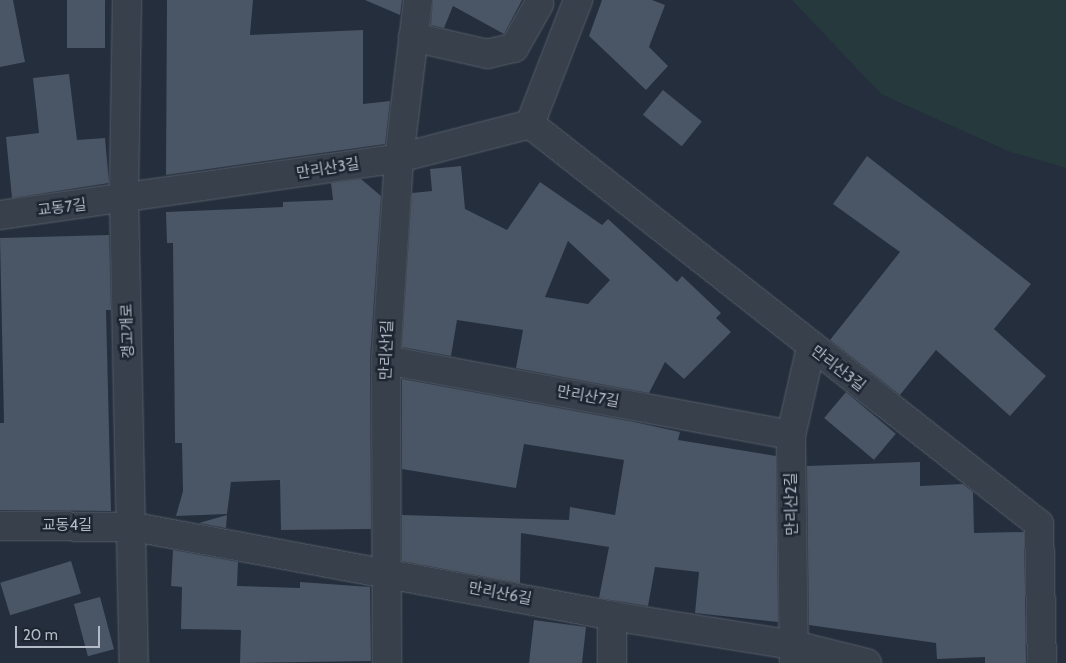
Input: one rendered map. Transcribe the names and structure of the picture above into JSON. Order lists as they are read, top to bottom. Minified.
{"streets":{"street":["만리산3길","교동7길","갱고개로","만리산1길","만리산7길","만리산2길","교동4길","만리산6길"]},"crossings":[["만리산3길","교동7길"],["만리산3길","갱고개로"],["만리산3길","만리산1길"],["만리산3길","만리산2길"],["교동7길","갱고개로"],["갱고개로","교동4길"],["갱고개로","만리산6길"],["만리산1길","만리산7길"],["만리산1길","만리산6길"],["만리산7길","만리산2길"],["만리산2길","만리산6길"],["교동4길","만리산6길"]],"scale_bar":"20 m"}
